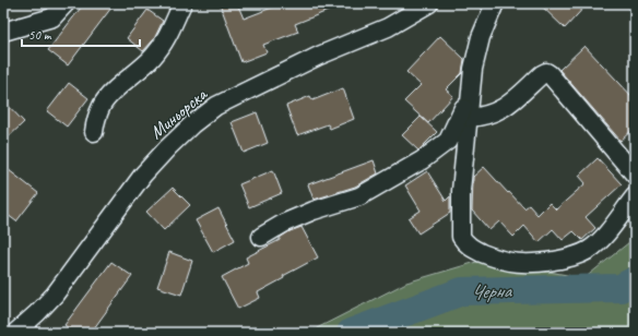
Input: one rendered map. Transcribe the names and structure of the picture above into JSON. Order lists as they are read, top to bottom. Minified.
{"streets":{"street":["Миньорска"]},"water":["Черна"],"scale_bar":"50 m"}
